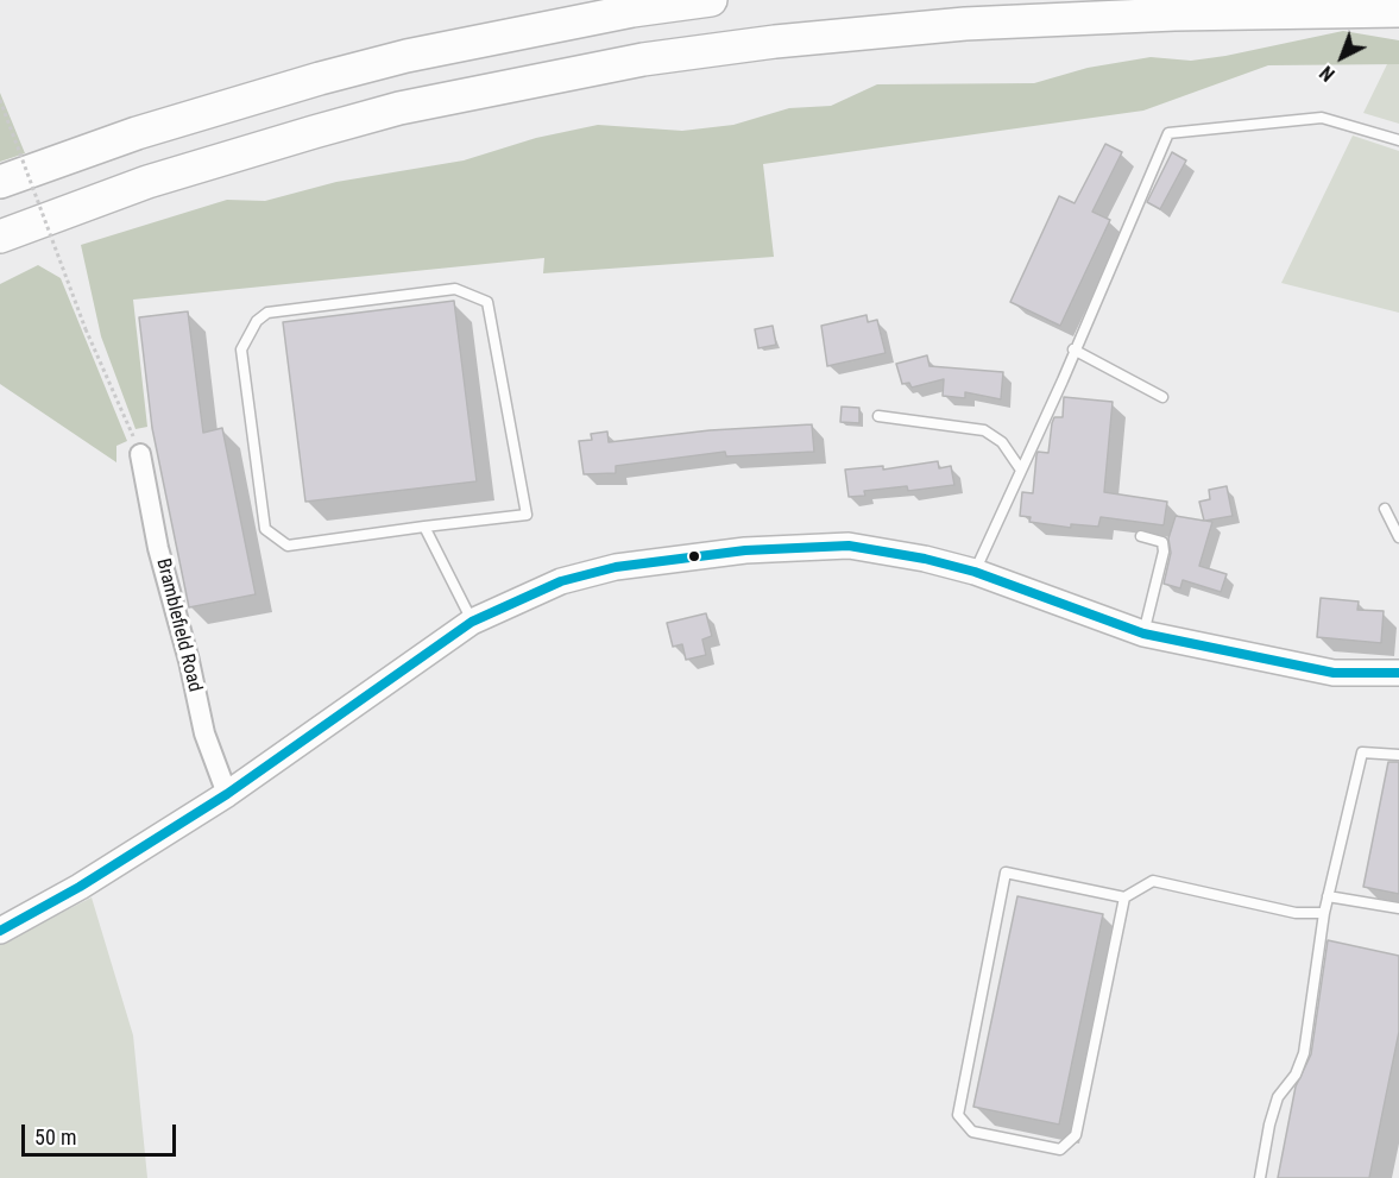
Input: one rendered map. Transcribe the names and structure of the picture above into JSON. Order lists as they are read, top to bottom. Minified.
{"streets":{"street":["Bramblefield Road"]},"scale_bar":"50 m","north":"bottom left"}
